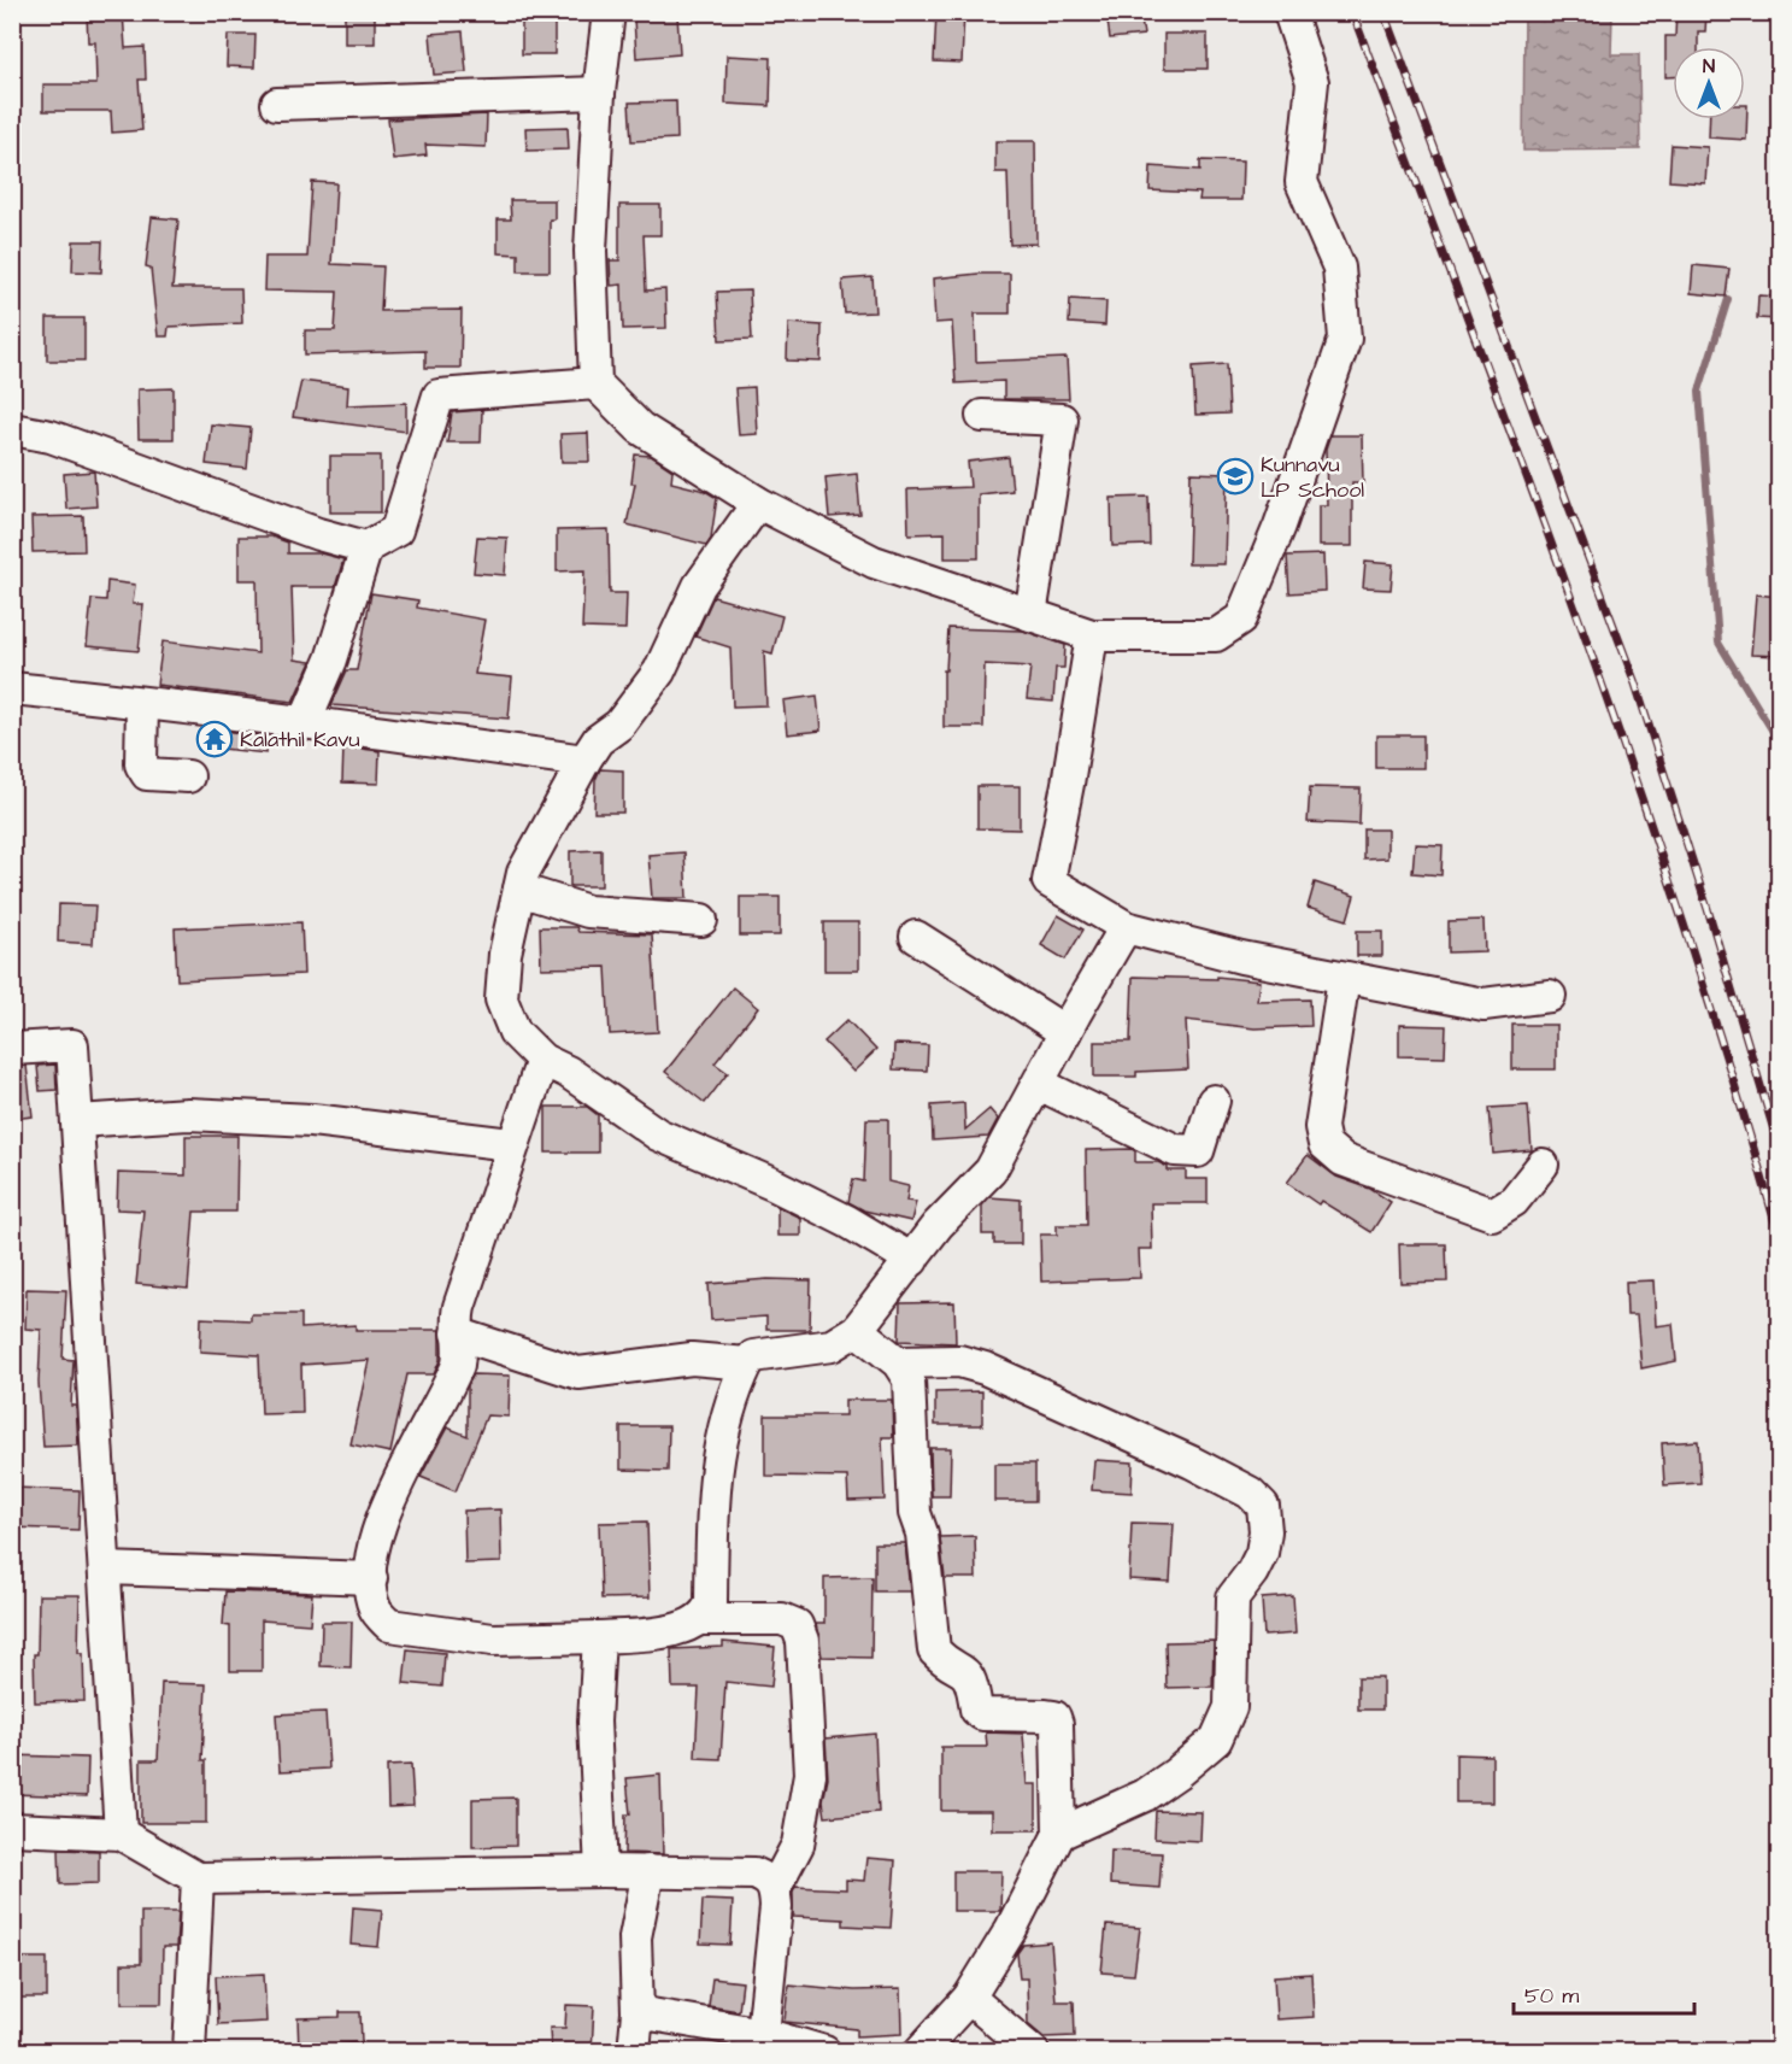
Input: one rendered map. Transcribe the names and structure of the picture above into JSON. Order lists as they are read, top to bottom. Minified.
{"places":{"school or university":["Kunnavu LP School"],"temple":["Kalathil Kavu"]},"scale_bar":"50 m","north":"top"}
